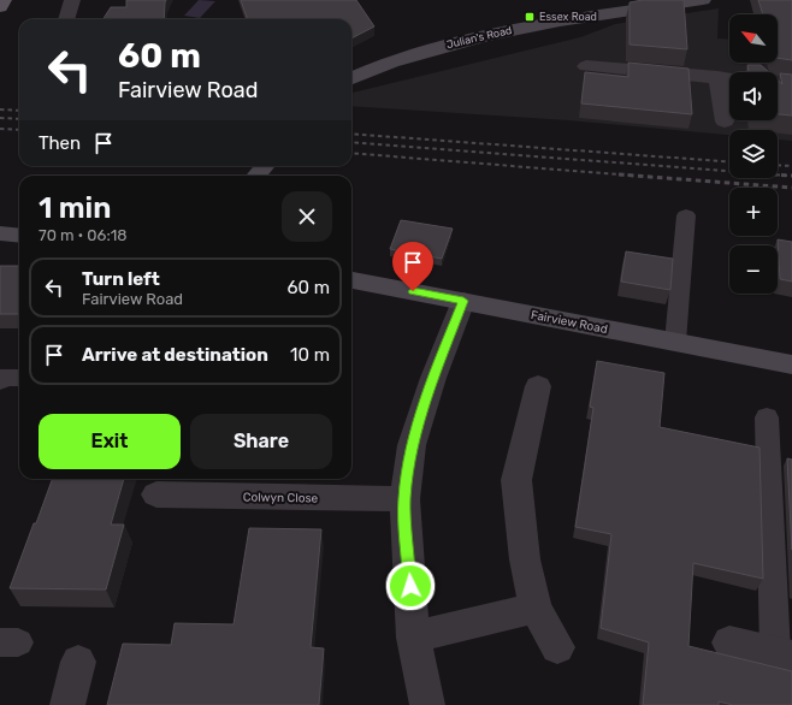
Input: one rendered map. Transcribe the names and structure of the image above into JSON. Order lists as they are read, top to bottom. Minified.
{"streets":{"street":["Julian's Road","Fairview Road","Colwyn Close"]},"places":{"transit":["Essex Road"]},"north":"top left","page":{"map_buttons":["+","−"],"turn":["60 m","Fairview Road"],"then":"Then","heading":["1 min","70 m · 06:18"],"list":[{"name":"Turn left","note":"Fairview Road","value":"60 m"},{"name":"Arrive at destination","value":"10 m"}],"buttons":["Exit","Share"]}}
